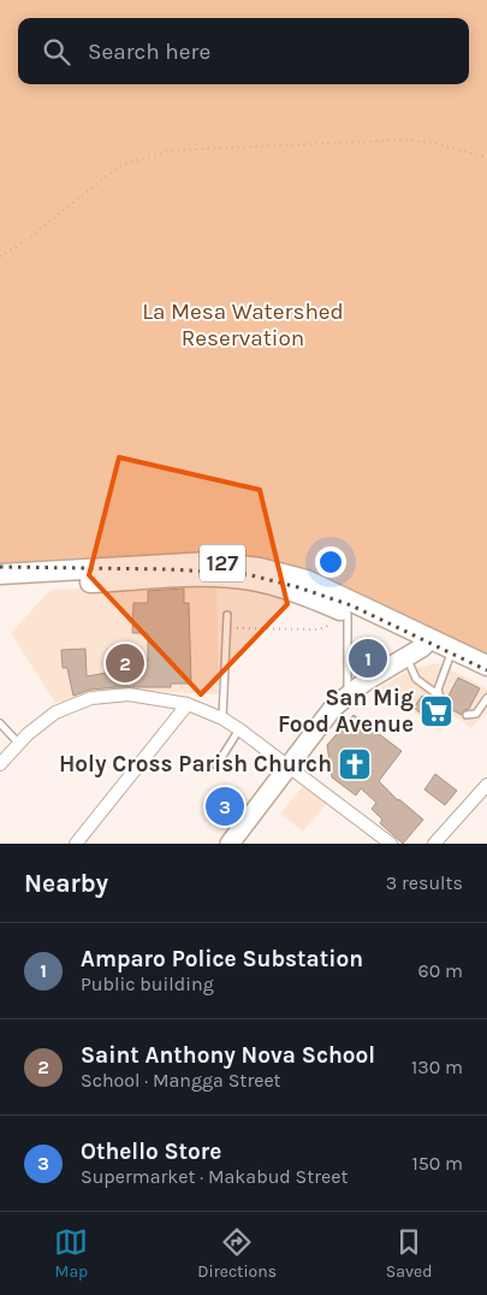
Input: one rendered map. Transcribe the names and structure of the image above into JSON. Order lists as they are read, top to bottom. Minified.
{"streets":{"main road":["127"]},"parks":["La Mesa Watershed Reservation"],"places":{"supermarket":["San Mig Food Avenue"],"church":["Holy Cross Parish Church"]},"page":{"search":"Search here","pins":["1","2","3"],"heading":["Nearby","3 results"],"list":[{"mark":"1","name":"Amparo Police Substation","note":"Public building","value":"60 m"},{"mark":"2","name":"Saint Anthony Nova School","note":"School · Mangga Street","value":"130 m"},{"mark":"3","name":"Othello Store","note":"Supermarket · Makabud Street","value":"150 m"}],"nav":["Map","Directions","Saved"]}}
